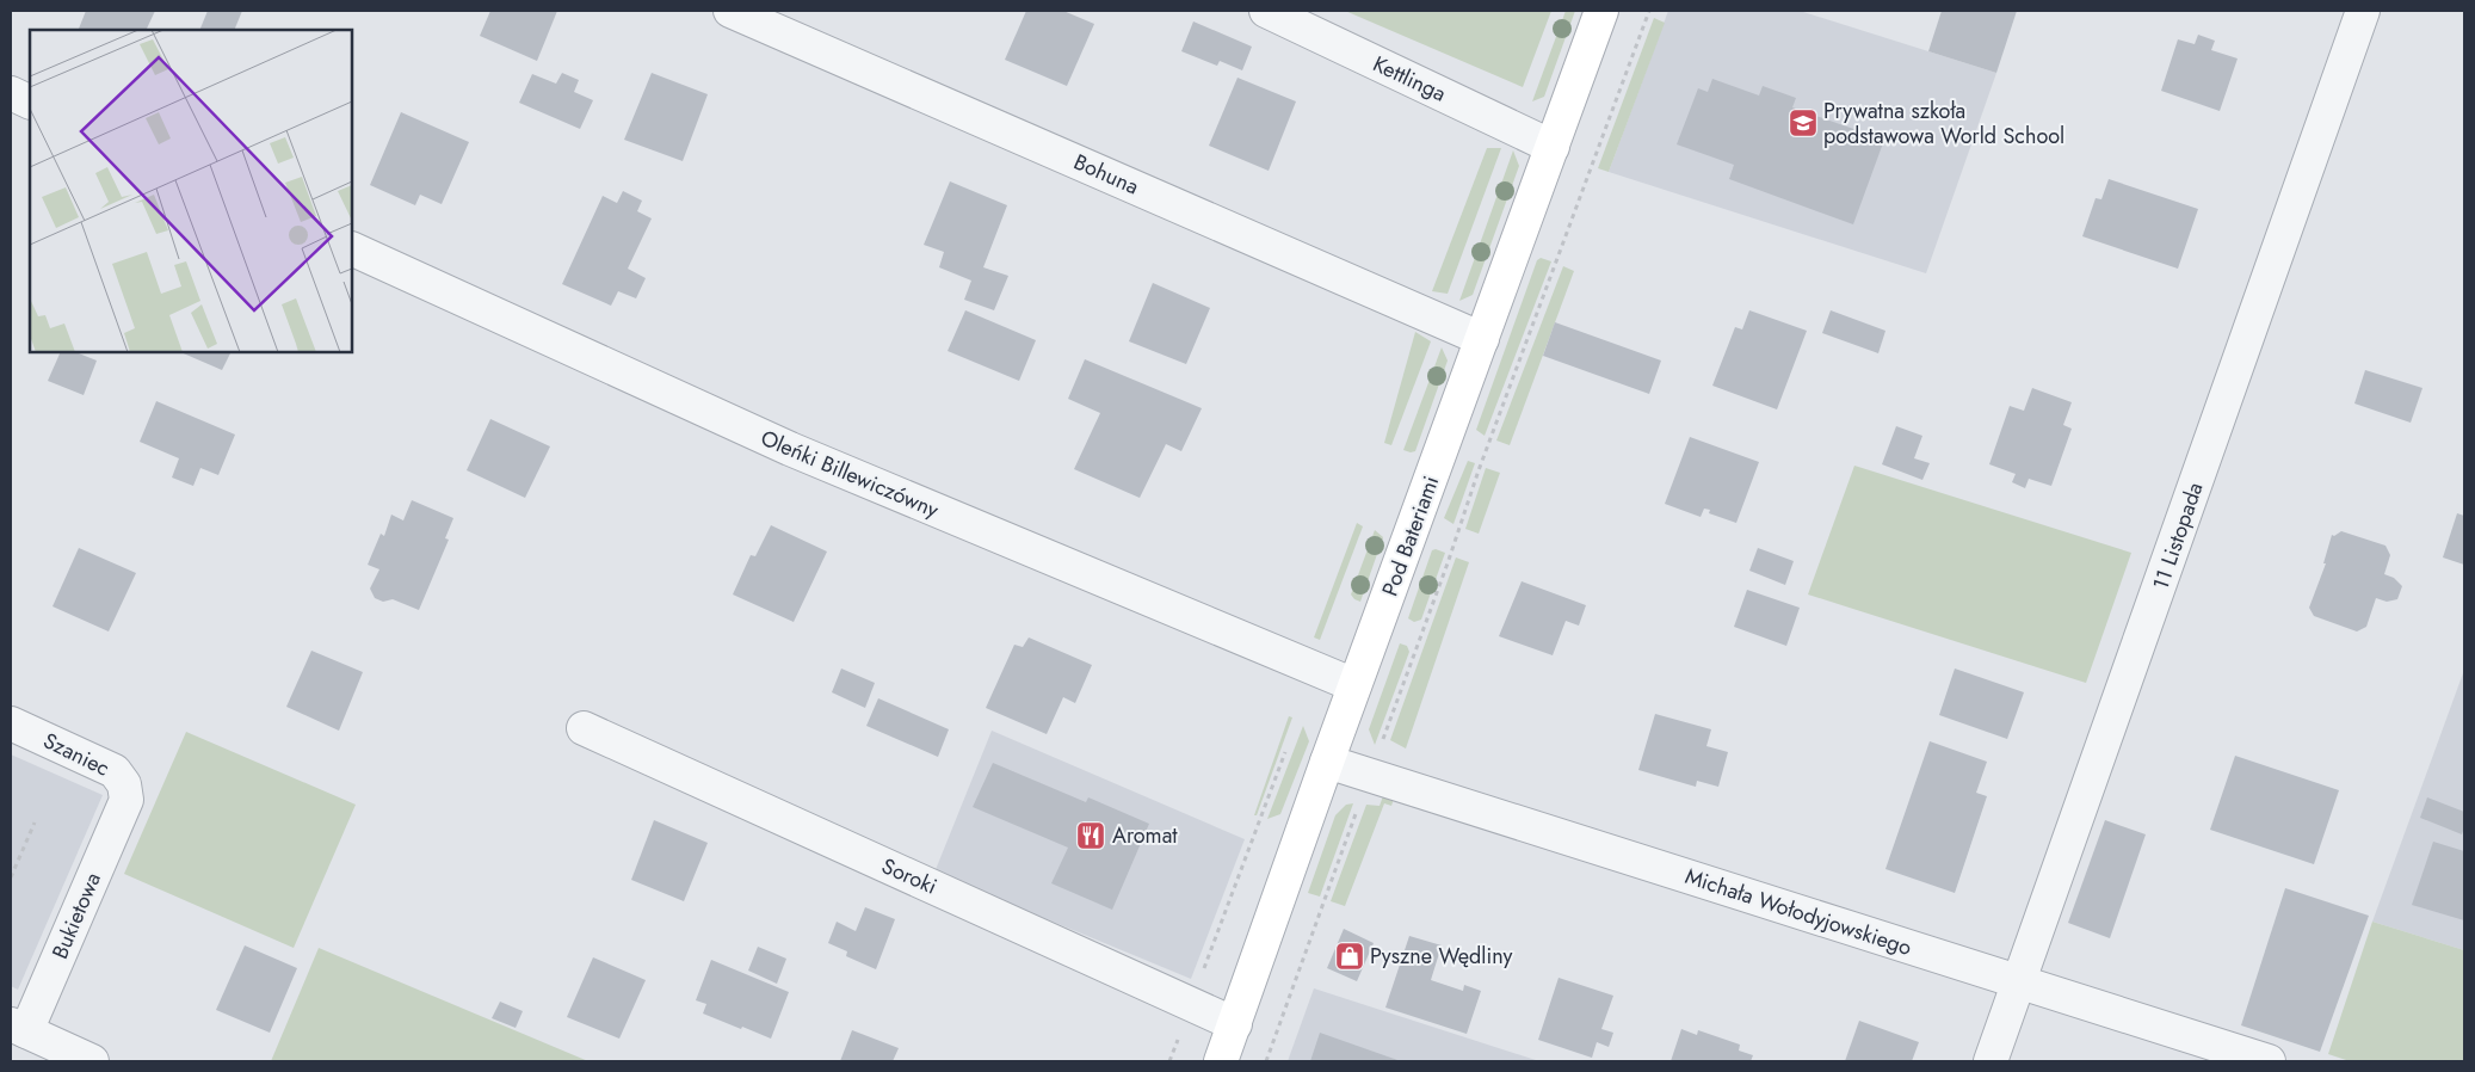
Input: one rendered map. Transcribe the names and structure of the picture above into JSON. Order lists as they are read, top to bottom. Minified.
{"streets":{"street":["Kettlinga","Bohuna","Oleńki Billewiczówny","Pod Bateriami","11 Listopada","Szaniec","Soroki","Michała Wołodyjowskiego","Bukietowa"]},"crossings":[["Kettlinga","Pod Bateriami"],["Bohuna","Pod Bateriami"],["Oleńki Billewiczówny","Pod Bateriami"],["Pod Bateriami","Soroki"],["Pod Bateriami","Michała Wołodyjowskiego"],["11 Listopada","Michała Wołodyjowskiego"],["Szaniec","Bukietowa"]],"places":{"school or university":["Prywatna szkoła podstawowa World School"],"restaurant":["Aromat"],"shop":["Pyszne Wędliny"]}}
